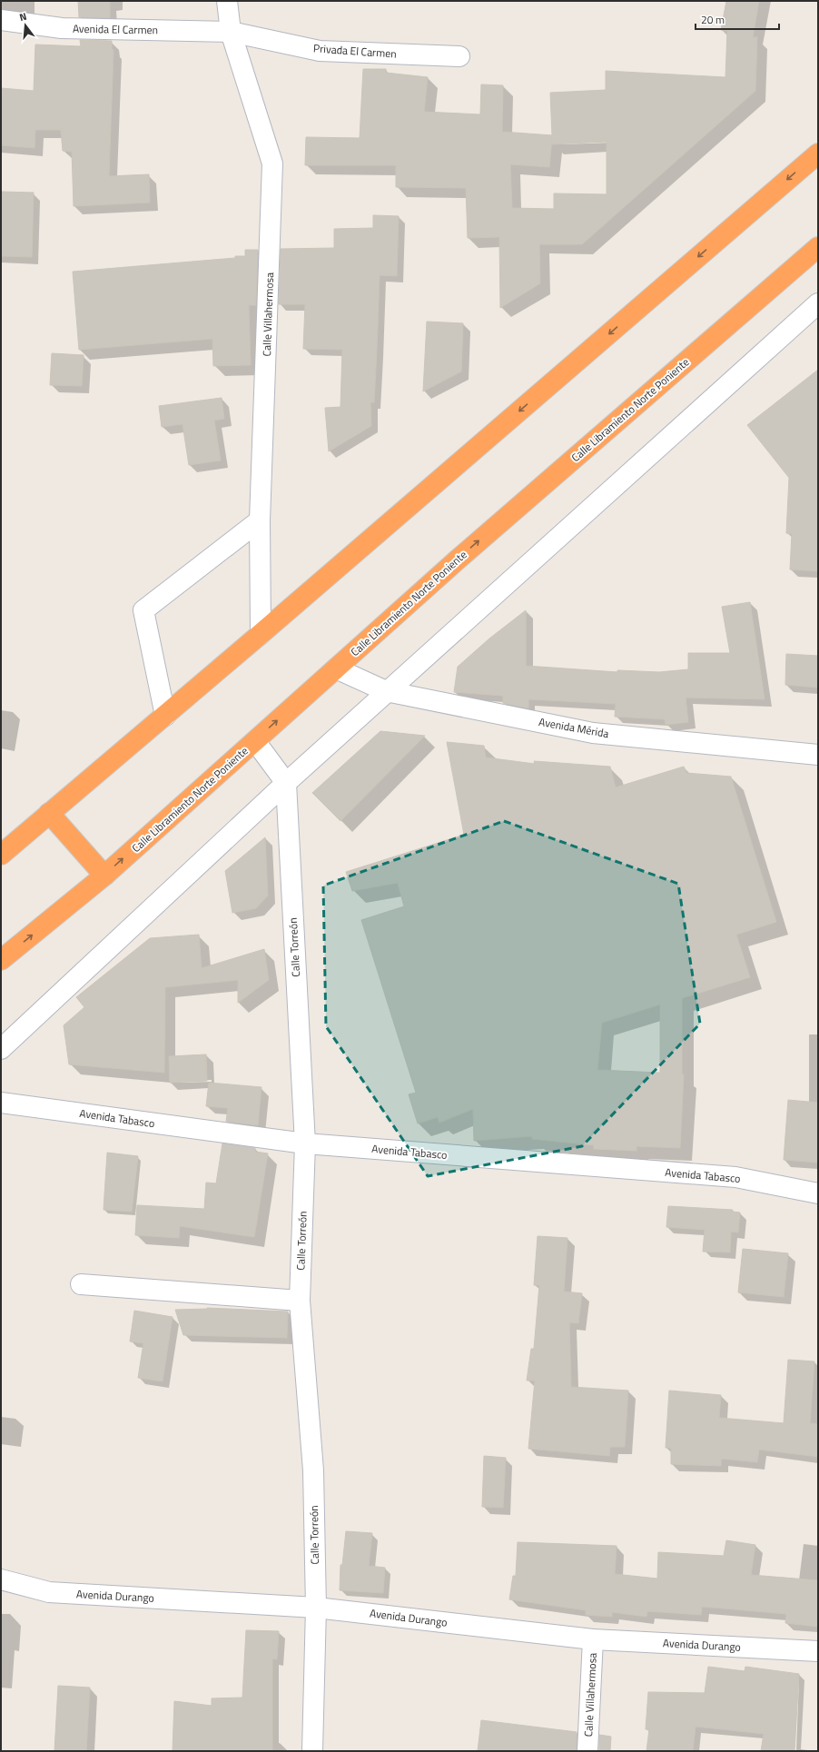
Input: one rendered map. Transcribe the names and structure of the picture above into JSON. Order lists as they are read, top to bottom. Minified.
{"streets":{"highway":["Calle Libramiento Norte Poniente"],"street":["Avenida El Carmen","Privada El Carmen","Calle Villahermosa","Avenida Mérida","Calle Torreón","Avenida Tabasco","Avenida Durango"]},"crossings":[["Avenida El Carmen","Privada El Carmen"],["Avenida El Carmen","Calle Villahermosa"],["Privada El Carmen","Calle Villahermosa"],["Calle Villahermosa","Avenida Durango"],["Calle Libramiento Norte Poniente","Avenida Mérida"],["Calle Torreón","Avenida Tabasco"],["Calle Torreón","Avenida Durango"]],"scale_bar":"20 m","north":"top"}
